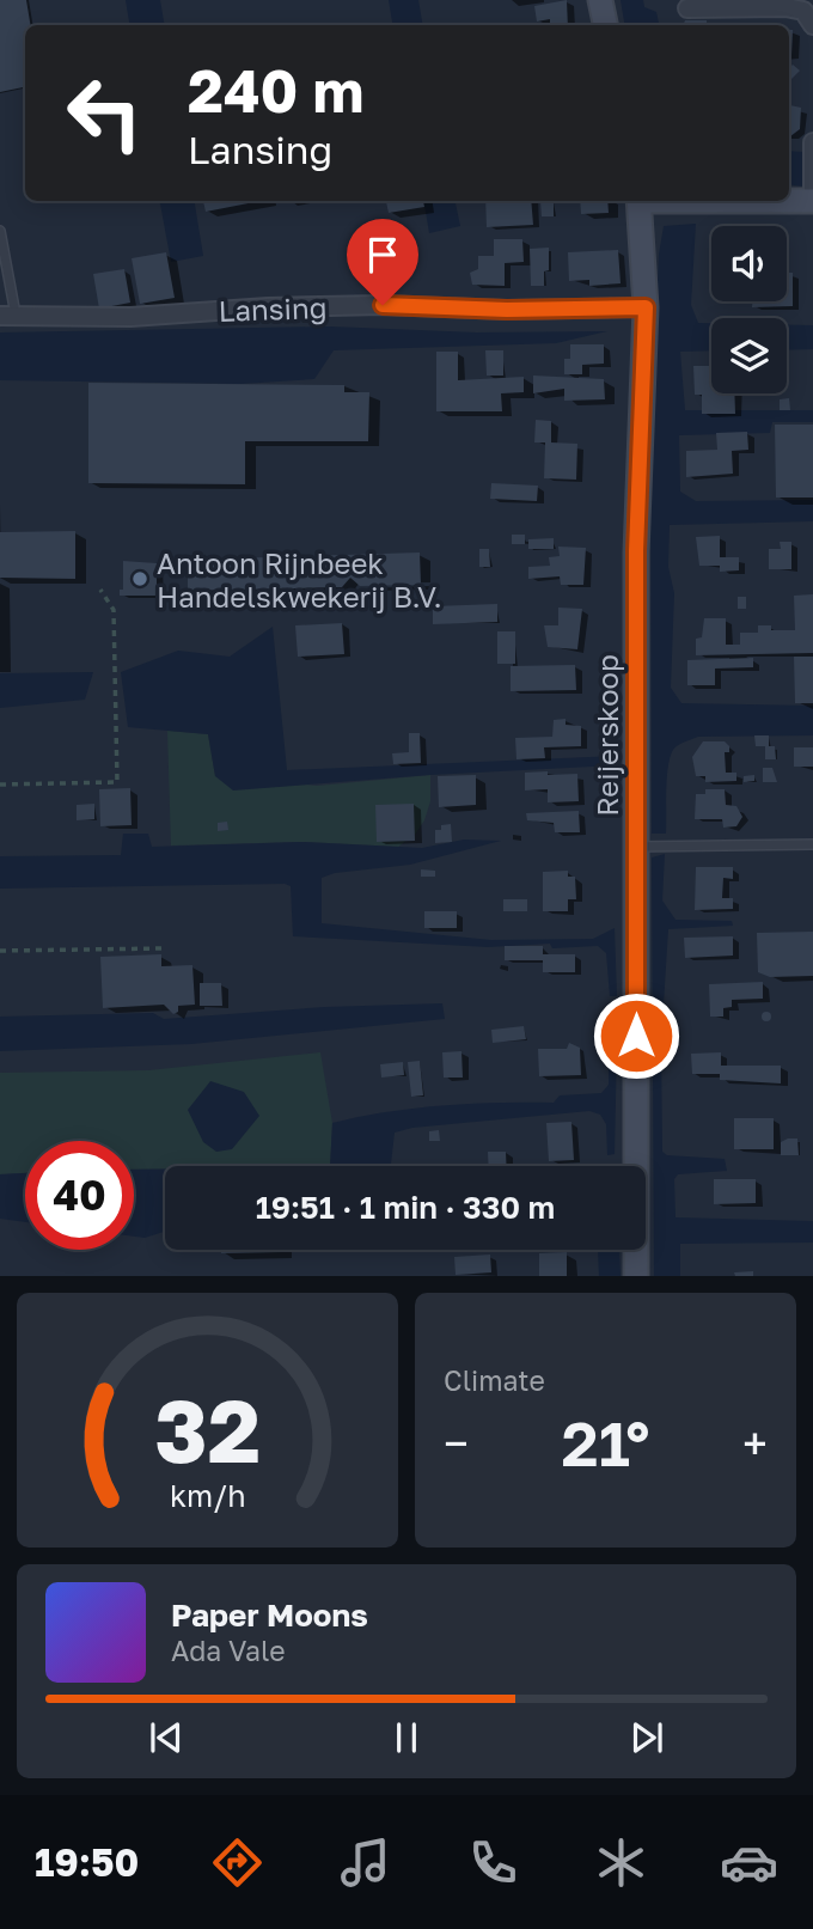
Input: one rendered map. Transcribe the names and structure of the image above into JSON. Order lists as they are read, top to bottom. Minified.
{"streets":{"street":["Lansing","Reijerskoop"]},"crossings":[["Lansing","Reijerskoop"]],"places":["Antoon Rijnbeek Handelskwekerij B.V."],"page":{"turn":["240 m","Lansing"],"limit":"40","trip":"19:51 · 1 min · 330 m","tile":"Climate","heat":["−","21°","+"],"song":["Paper Moons","Ada Vale"],"tabs":"19:50","gauge":["32","km/h"]}}
